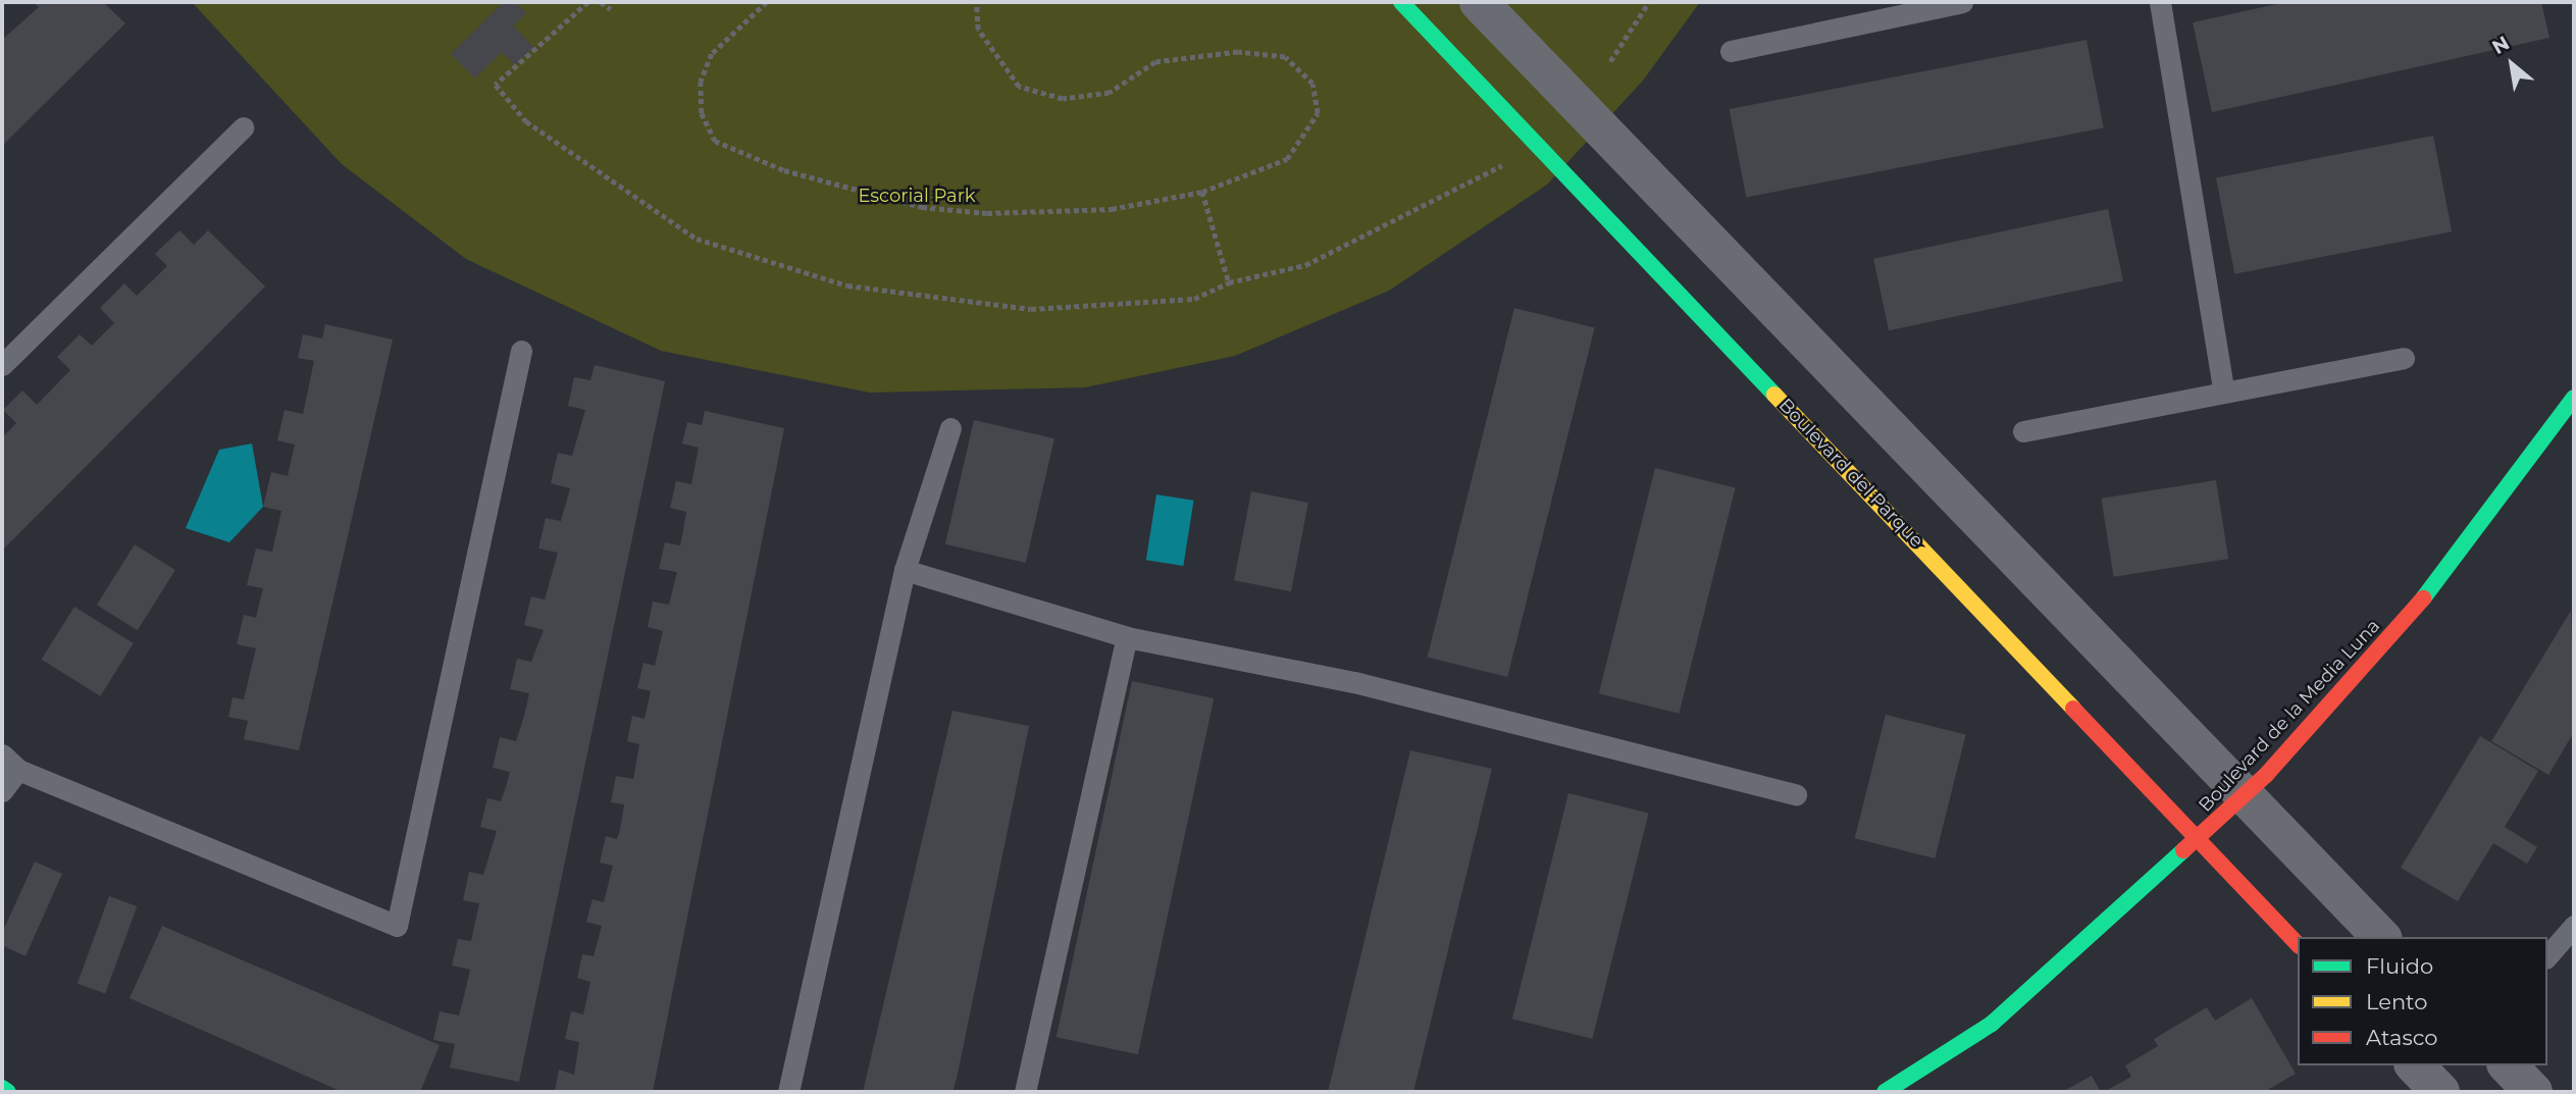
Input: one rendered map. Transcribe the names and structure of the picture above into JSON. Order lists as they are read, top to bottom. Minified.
{"streets":{"street":["Boulevard del Parque","Boulevard de la Media Luna"]},"crossings":[["Boulevard del Parque","Boulevard de la Media Luna"]],"parks":["Escorial Park"],"legend":["Fluido","Lento","Atasco"],"north":"top left"}
